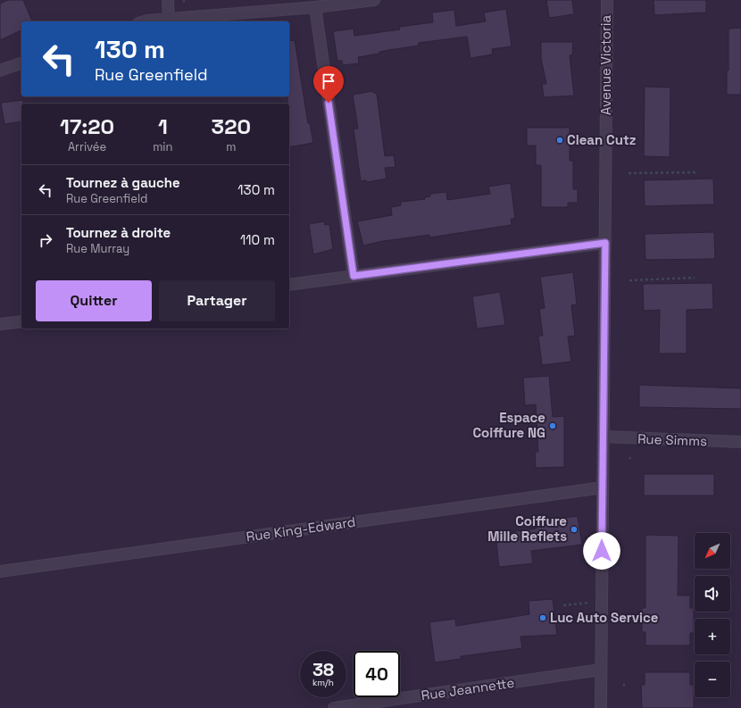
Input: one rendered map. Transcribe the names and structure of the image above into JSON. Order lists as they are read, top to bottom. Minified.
{"streets":{"street":["Avenue Victoria","Rue Simms","Rue King-Edward","Rue Jeannette"]},"crossings":[["Avenue Victoria","Rue Simms"],["Avenue Victoria","Rue King-Edward"],["Avenue Victoria","Rue Jeannette"]],"places":["Clean Cutz","Espace Coiffure NG","Coiffure Mille Reflets","Luc Auto Service"],"north":"bottom left","page":{"turn":["130 m","Rue Greenfield"],"eta":["17:20","Arrivée","1","min","320","m"],"list":[{"name":"Tournez à gauche","note":"Rue Greenfield","value":"130 m"},{"name":"Tournez à droite","note":"Rue Murray","value":"110 m"}],"buttons":["Quitter","Partager"],"map_buttons":["+","−"],"speed":"38 km/h","limit":"40"}}
